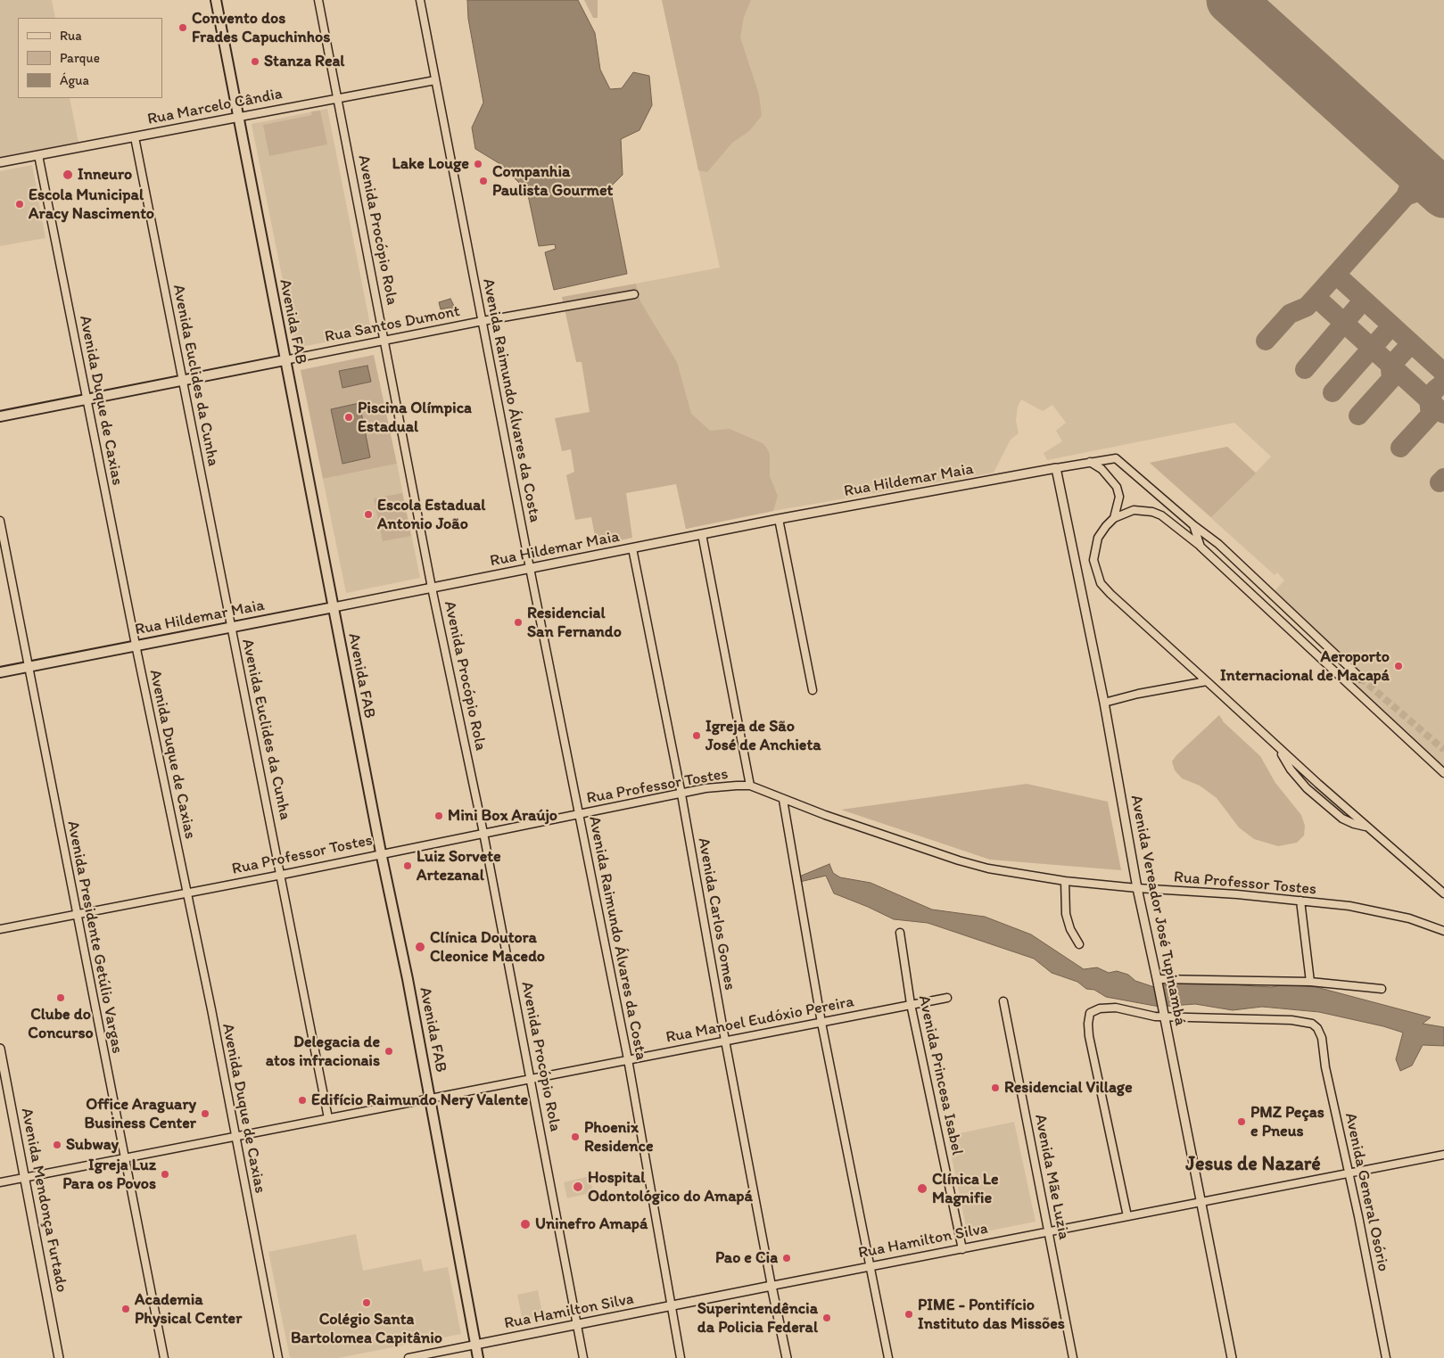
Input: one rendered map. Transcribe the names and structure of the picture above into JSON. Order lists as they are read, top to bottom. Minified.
{"streets":{"main road":["Avenida FAB","Rua Santos Dumont","Rua Hildemar Maia"],"street":["Rua Marcelo Cândia","Avenida Procópio Rola","Avenida Euclides da Cunha","Avenida Duque de Caxias","Avenida Raimundo Álvares da Costa","Rua Professor Tostes","Avenida Vereador José Tupinambá","Avenida Carlos Gomes","Avenida Presidente Getúlio Vargas","Rua Manoel Eudóxio Pereira","Avenida Princesa Isabel","Avenida Mãe Luzia","Avenida General Osório","Avenida Mendonça Furtado","Rua Hamilton Silva"]},"crossings":[["Rua Marcelo Cândia","Avenida Procópio Rola"],["Rua Marcelo Cândia","Avenida FAB"],["Rua Marcelo Cândia","Avenida Euclides da Cunha"],["Rua Marcelo Cândia","Avenida Duque de Caxias"],["Rua Marcelo Cândia","Avenida Raimundo Álvares da Costa"],["Avenida Procópio Rola","Rua Santos Dumont"],["Avenida Procópio Rola","Rua Hildemar Maia"],["Avenida Procópio Rola","Rua Professor Tostes"],["Avenida Procópio Rola","Rua Manoel Eudóxio Pereira"],["Avenida Procópio Rola","Rua Hamilton Silva"],["Avenida FAB","Rua Santos Dumont"],["Avenida FAB","Rua Hildemar Maia"],["Avenida FAB","Rua Professor Tostes"],["Avenida FAB","Rua Manoel Eudóxio Pereira"],["Avenida FAB","Rua Hamilton Silva"],["Rua Santos Dumont","Avenida Euclides da Cunha"],["Rua Santos Dumont","Avenida Duque de Caxias"],["Rua Santos Dumont","Avenida Raimundo Álvares da Costa"],["Avenida Euclides da Cunha","Rua Hildemar Maia"],["Avenida Euclides da Cunha","Rua Professor Tostes"],["Avenida Euclides da Cunha","Rua Manoel Eudóxio Pereira"],["Avenida Duque de Caxias","Rua Hildemar Maia"],["Avenida Duque de Caxias","Rua Professor Tostes"],["Avenida Duque de Caxias","Rua Manoel Eudóxio Pereira"],["Avenida Raimundo Álvares da Costa","Rua Hildemar Maia"],["Avenida Raimundo Álvares da Costa","Rua Professor Tostes"],["Avenida Raimundo Álvares da Costa","Rua Manoel Eudóxio Pereira"],["Avenida Raimundo Álvares da Costa","Rua Hamilton Silva"],["Rua Hildemar Maia","Avenida Vereador José Tupinambá"],["Rua Hildemar Maia","Avenida Carlos Gomes"],["Rua Hildemar Maia","Avenida Presidente Getúlio Vargas"],["Rua Professor Tostes","Avenida Vereador José Tupinambá"],["Rua Professor Tostes","Avenida Carlos Gomes"],["Rua Professor Tostes","Avenida Presidente Getúlio Vargas"],["Avenida Vereador José Tupinambá","Avenida General Osório"],["Avenida Vereador José Tupinambá","Rua Hamilton Silva"],["Avenida Carlos Gomes","Rua Manoel Eudóxio Pereira"],["Avenida Carlos Gomes","Rua Hamilton Silva"],["Avenida Presidente Getúlio Vargas","Rua Manoel Eudóxio Pereira"],["Rua Manoel Eudóxio Pereira","Avenida Princesa Isabel"],["Rua Manoel Eudóxio Pereira","Avenida Mendonça Furtado"],["Avenida Princesa Isabel","Rua Hamilton Silva"],["Avenida Mãe Luzia","Rua Hamilton Silva"],["Avenida General Osório","Rua Hamilton Silva"]],"districts":["Jesus de Nazaré"],"places":["Convento dos Frades Capuchinhos","Stanza Real","Lake Louge","Inneuro","Companhia Paulista Gourmet","Escola Municipal Aracy Nascimento","Piscina Olímpica Estadual","Escola Estadual Antonio João","Residencial San Fernando","Aeroporto Internacional de Macapá","Igreja de São José de Anchieta","Mini Box Araújo","Luiz Sorvete Artezanal","Clínica Doutora Cleonice Macedo","Clube do Concurso","Delegacia de atos infracionais","Residencial Village","Edifício Raimundo Nery Valente","Office Araguary Business Center","PMZ Peças e Pneus","Phoenix Residence","Subway","Igreja Luz Para os Povos","Hospital Odontológico do Amapá","Clínica Le Magnifie","Uninefro Amapá","Pao e Cia","Colégio Santa Bartolomea Capitânio","Academia Physical Center","PIME - Pontifício Instituto das Missões","Superintendência da Policia Federal"],"legend":["Rua","Parque","Água"]}
